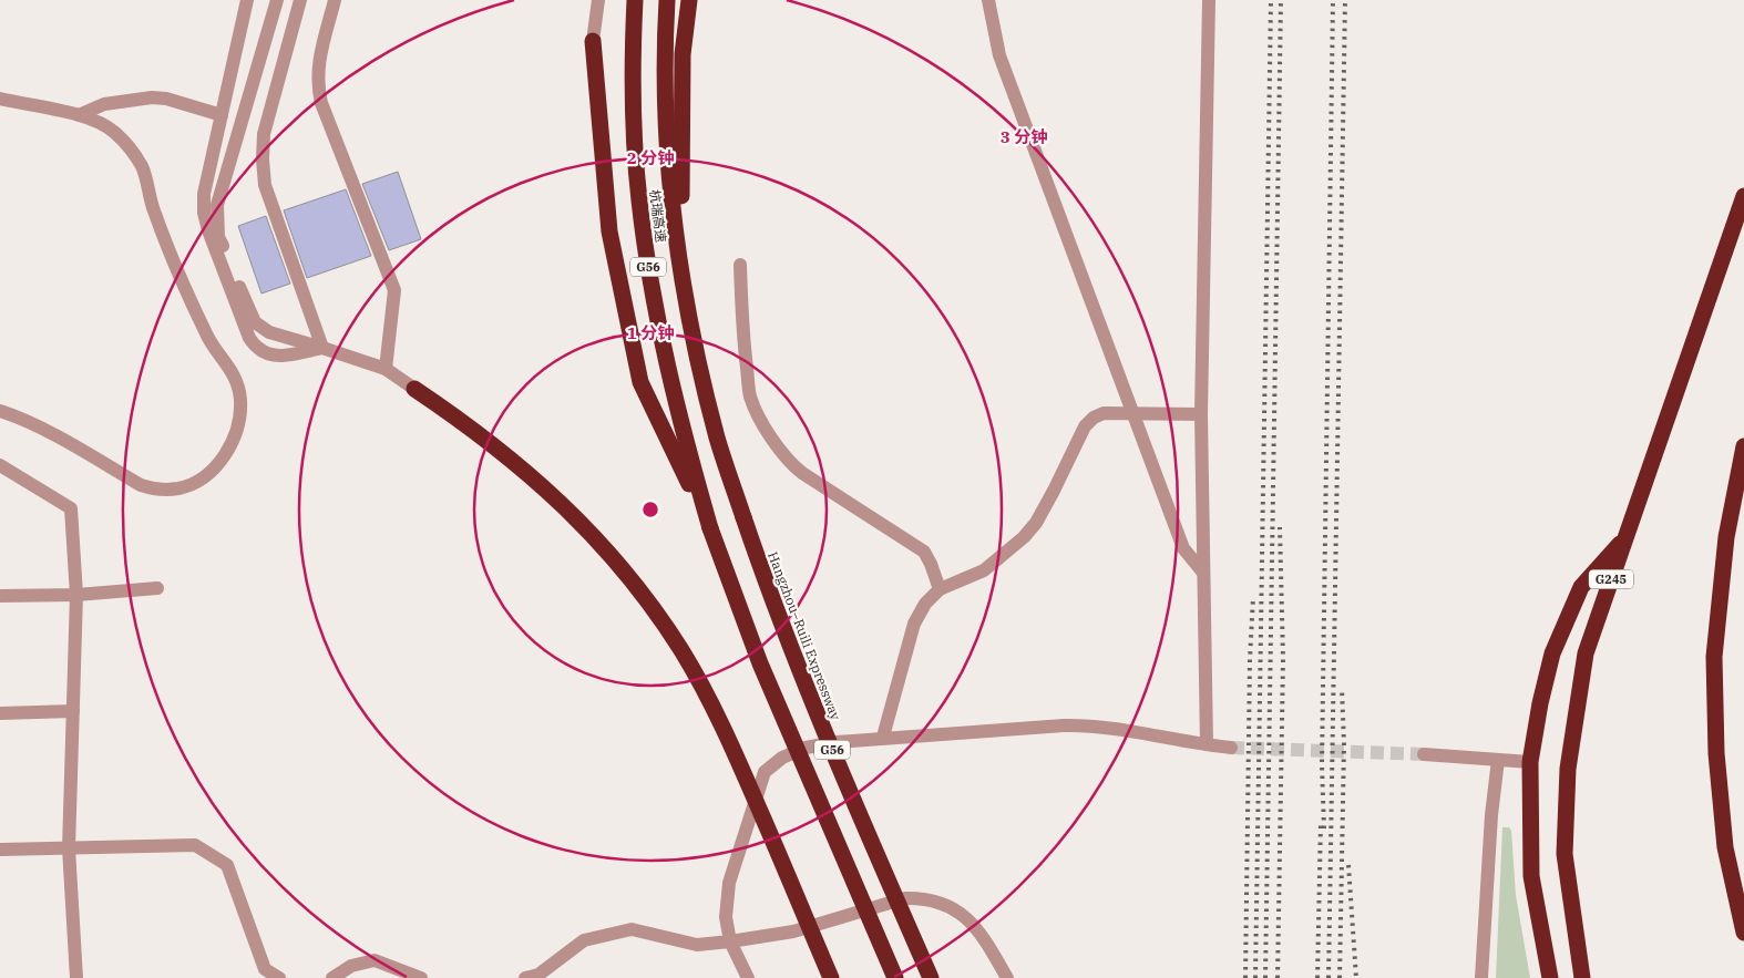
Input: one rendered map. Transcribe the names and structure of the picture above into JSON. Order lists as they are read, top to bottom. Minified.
{"streets":{"highway":["杭瑞高速","G56","G245","Hangzhou–Ruili Expressway"]},"crossings":[["杭瑞高速","G56"],["杭瑞高速","Hangzhou–Ruili Expressway"]],"rings":["3 分钟","2 分钟","1 分钟"]}
